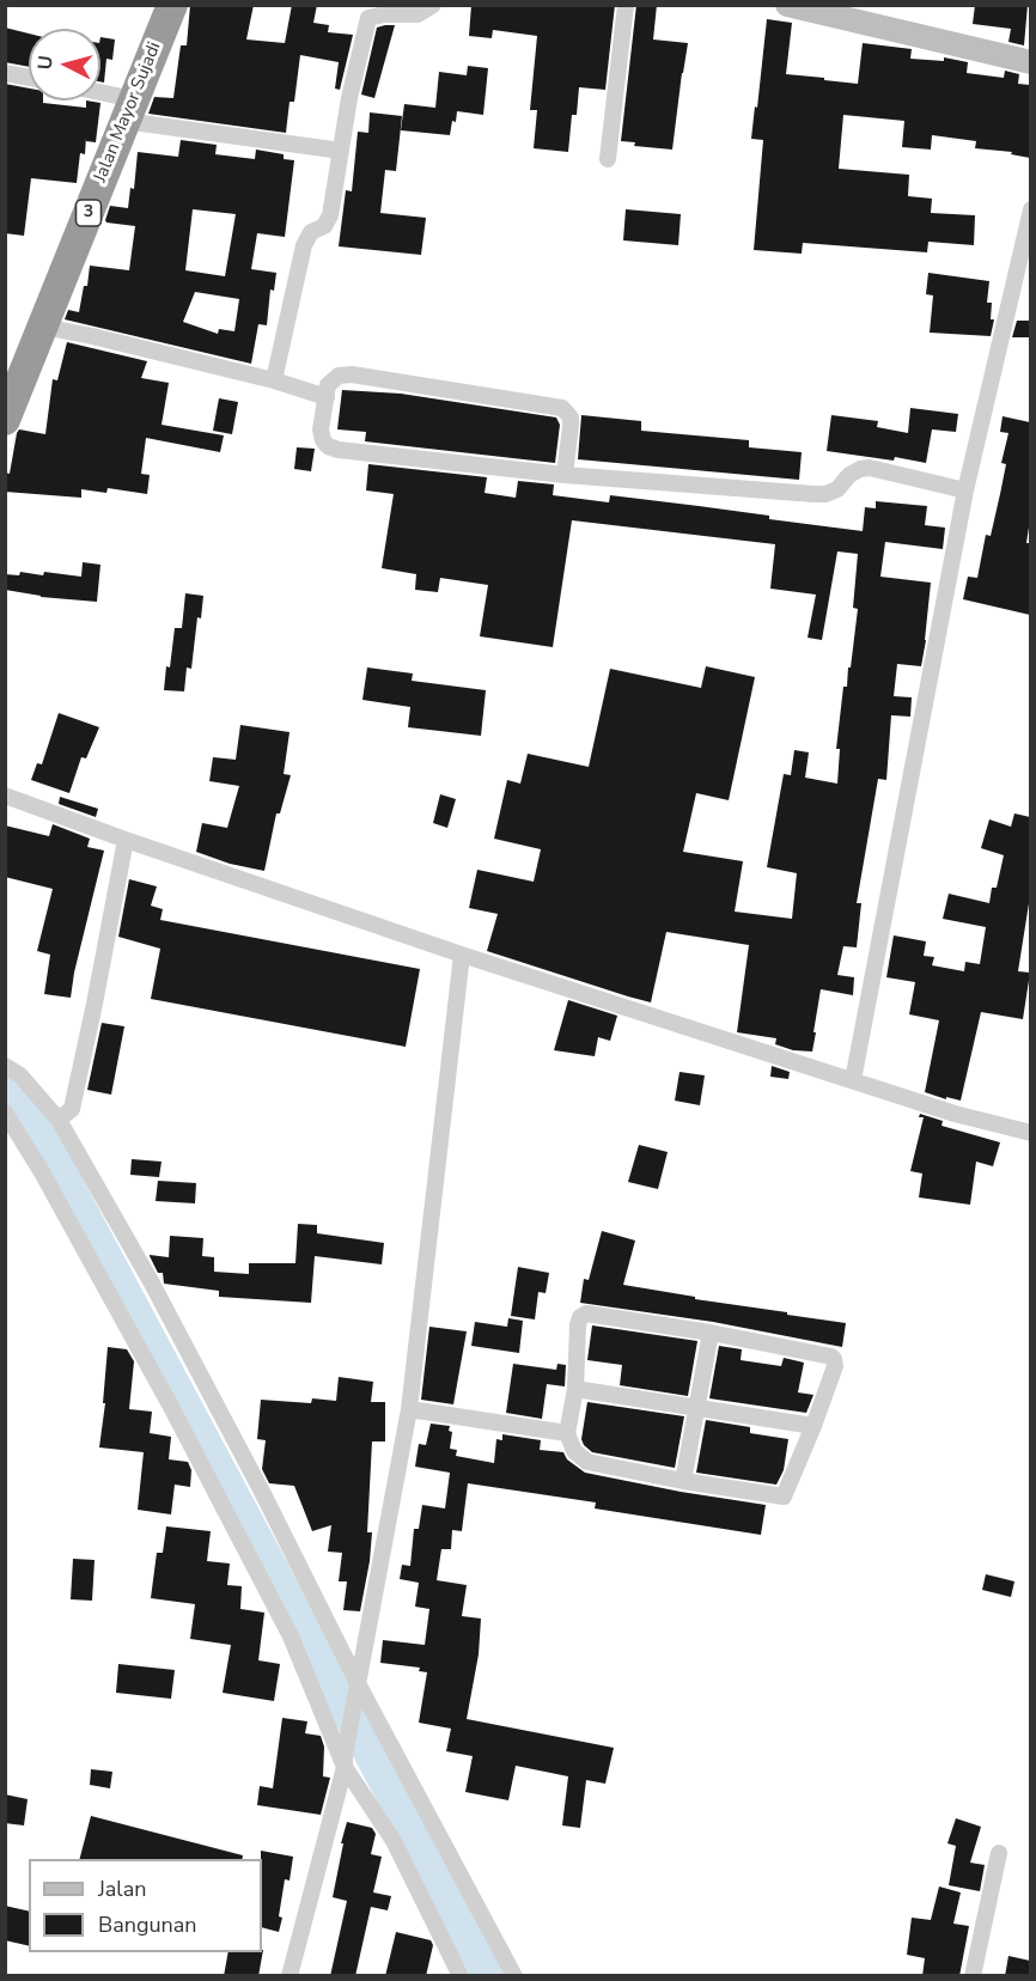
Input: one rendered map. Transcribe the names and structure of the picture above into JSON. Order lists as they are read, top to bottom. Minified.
{"streets":{"highway":["Jalan Mayor Sujadi","3"]},"legend":["Jalan","Bangunan"],"north":"left"}
